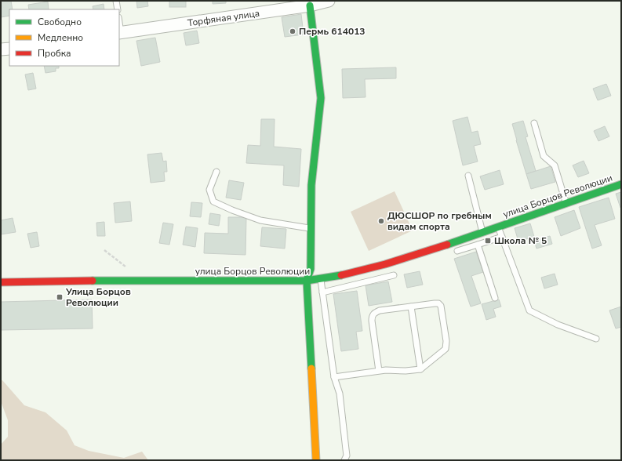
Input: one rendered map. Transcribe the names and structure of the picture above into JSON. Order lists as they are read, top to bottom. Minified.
{"streets":{"street":["Торфяная улица","улица Борцов Революции"]},"places":{"other":["Пермь 614013","ДЮСШОР по гребным видам спорта"],"transit":["Школа № 5","Улица Борцов Революции"]},"legend":["Свободно","Медленно","Пробка"]}
